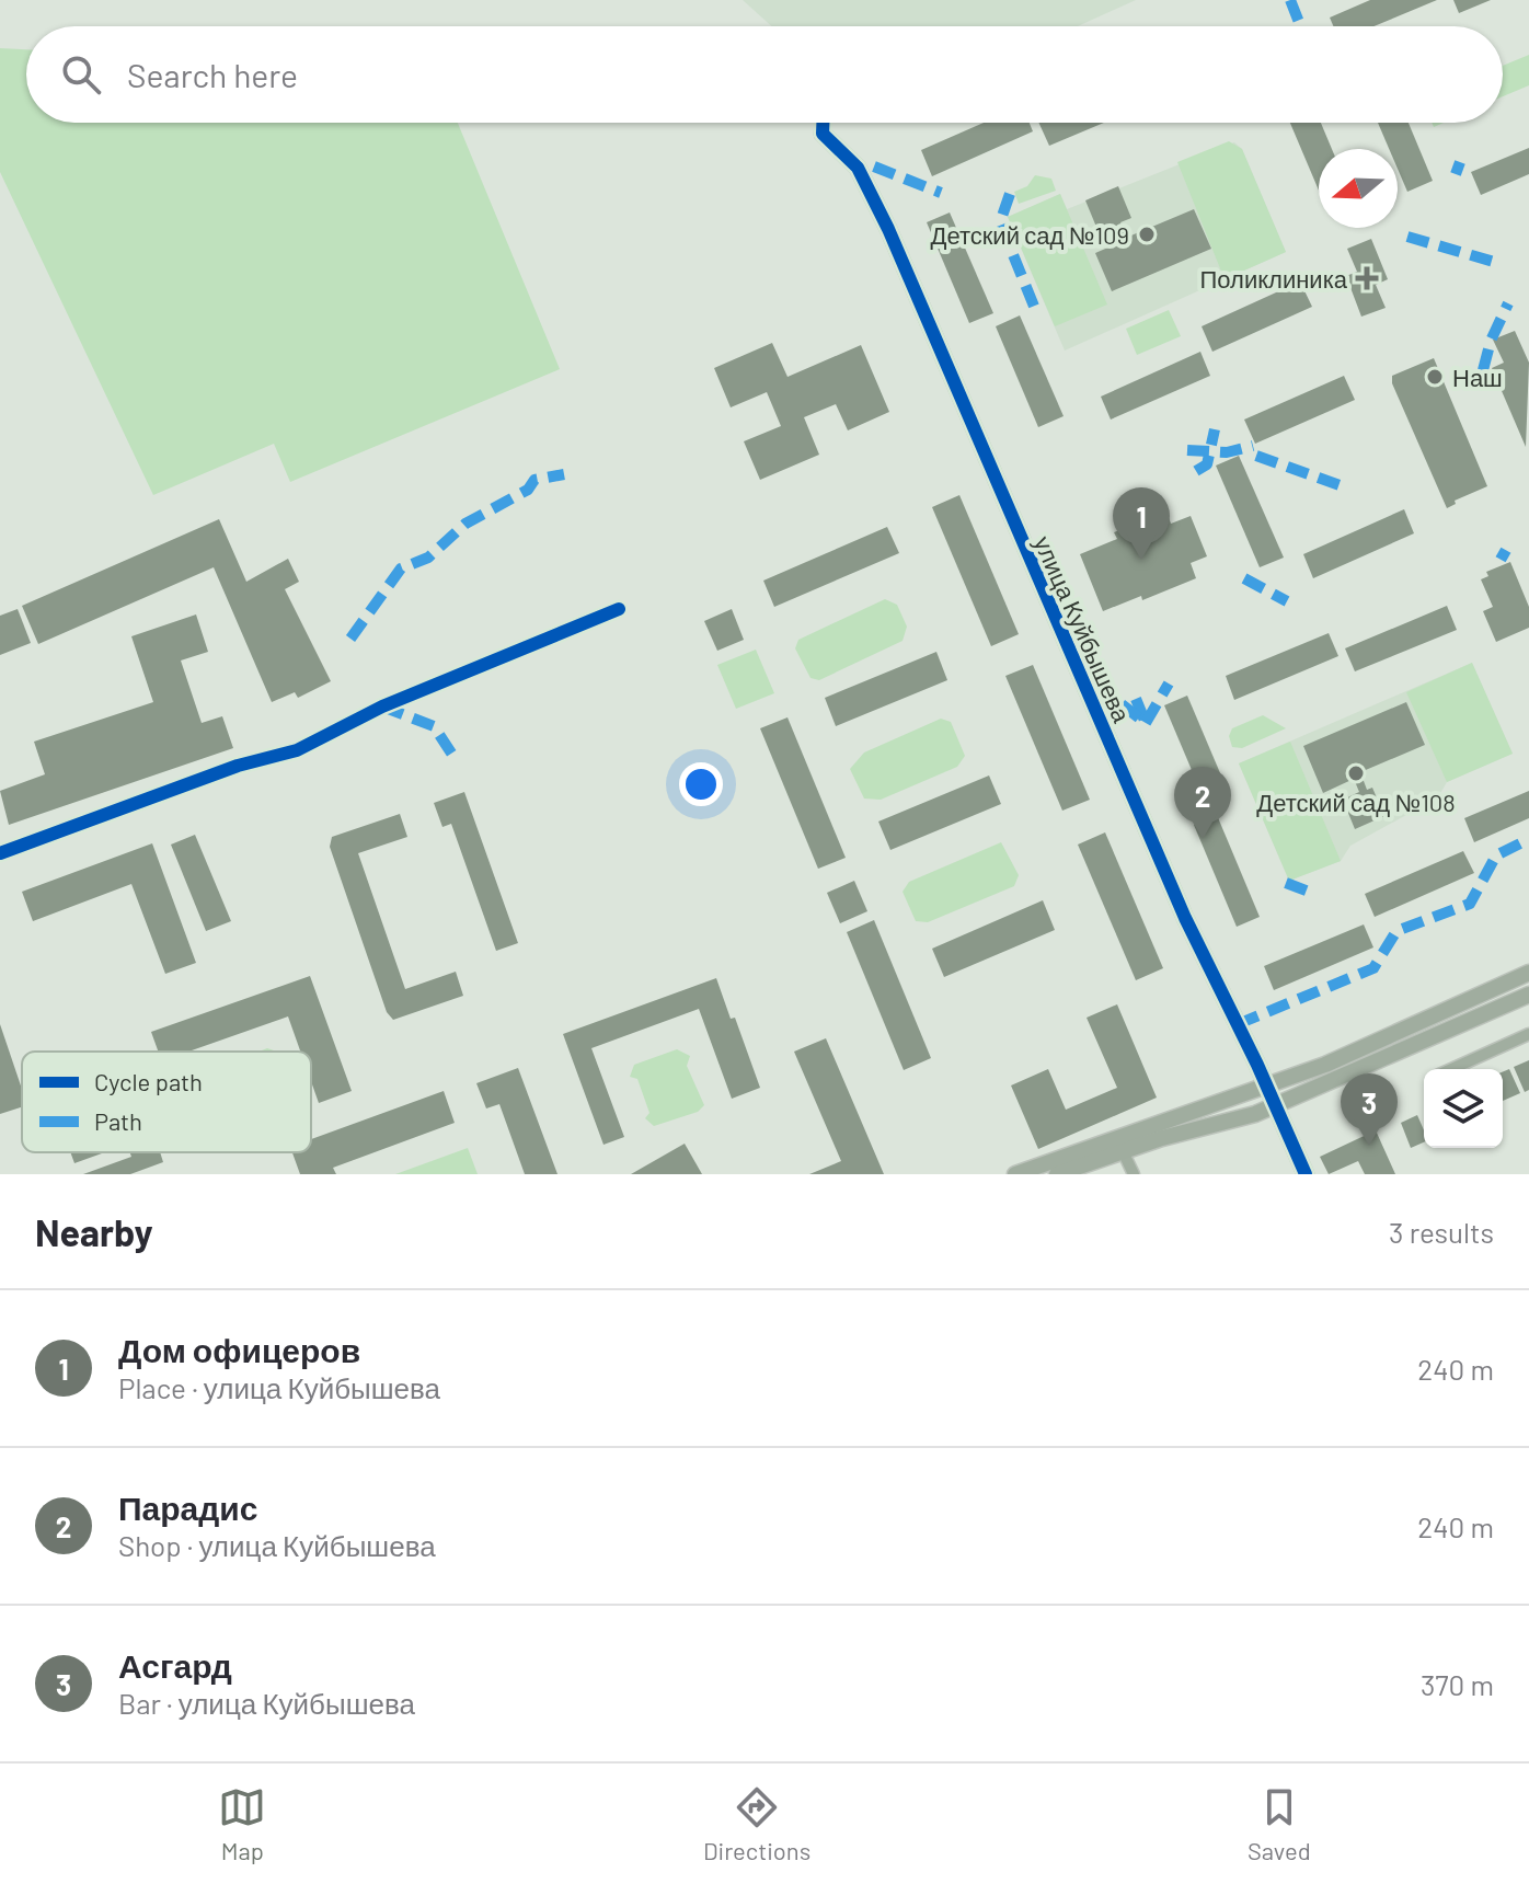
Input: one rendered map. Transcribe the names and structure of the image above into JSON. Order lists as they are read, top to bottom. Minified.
{"streets":{"street":["улица Куйбышева"]},"places":{"other":["Детский сад №109","Наш","Детский сад №108"],"health":["Поликлиника"]},"legend":["Cycle path","Path"],"north":"left","page":{"search":"Search here","pins":["1","2","3"],"heading":["Nearby","3 results"],"list":[{"mark":"1","name":"Дом офицеров","note":"Place · улица Куйбышева","value":"240 m"},{"mark":"2","name":"Парадис","note":"Shop · улица Куйбышева","value":"240 m"},{"mark":"3","name":"Асгард","note":"Bar · улица Куйбышева","value":"370 m"}],"nav":["Map","Directions","Saved"]}}
